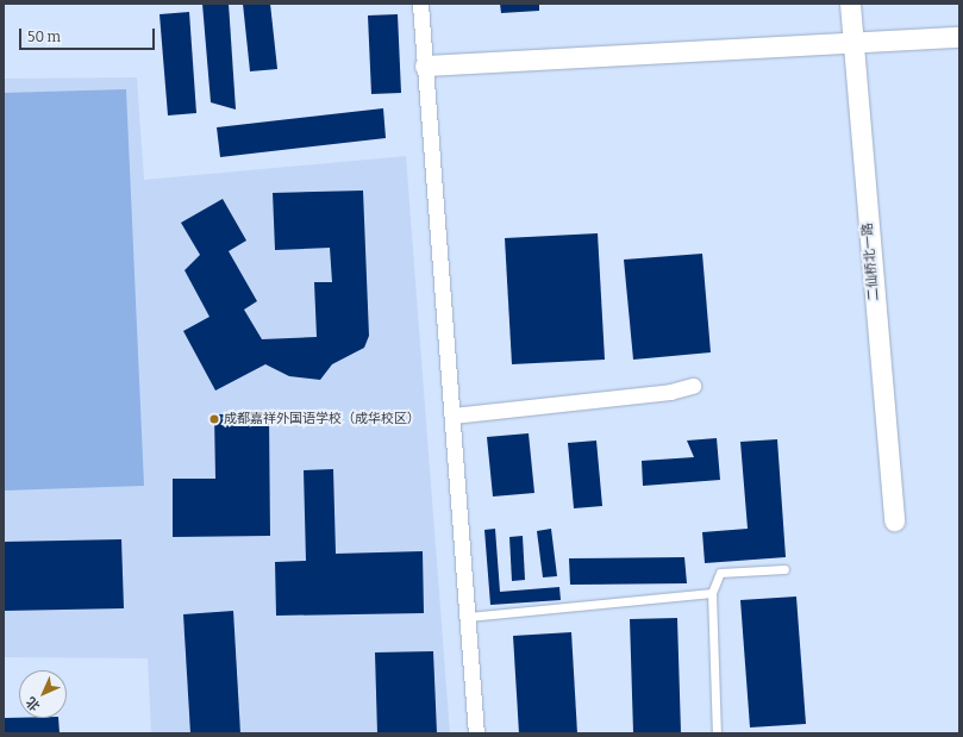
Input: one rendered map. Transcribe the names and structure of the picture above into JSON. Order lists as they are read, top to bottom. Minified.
{"streets":{"street":["二仙桥北一路"]},"places":["成都嘉祥外国语学校（成华校区）"],"scale_bar":"50 m","north":"bottom left"}
